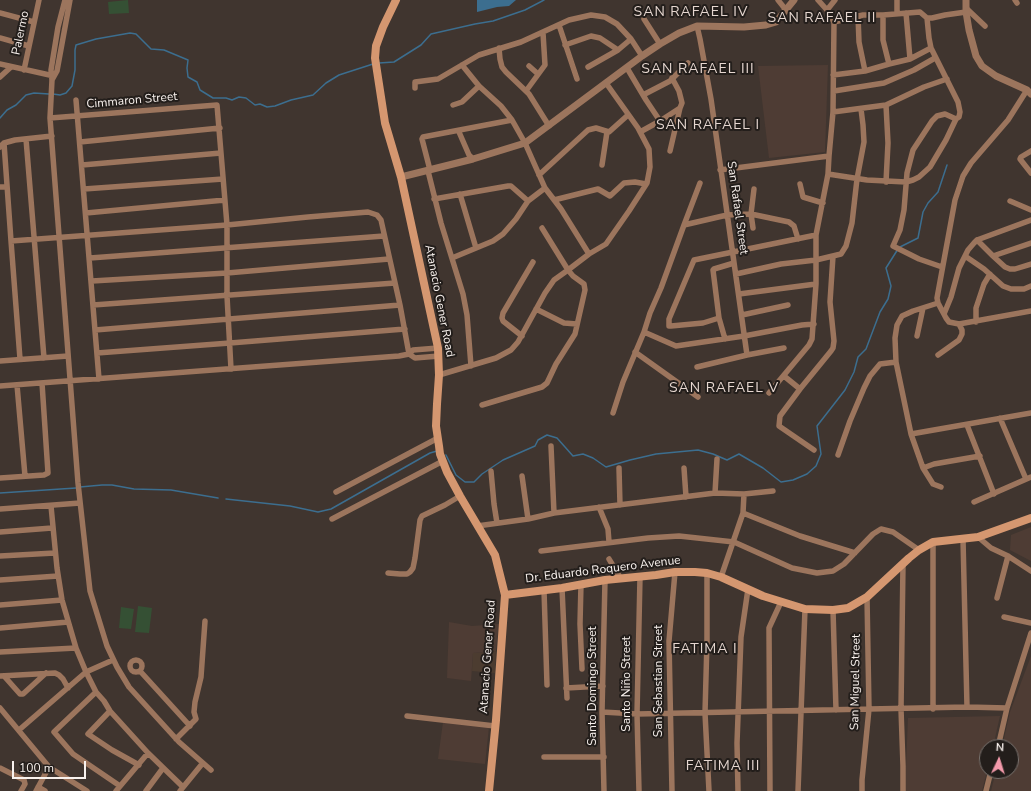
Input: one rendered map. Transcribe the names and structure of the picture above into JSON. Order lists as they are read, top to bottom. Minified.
{"streets":{"main road":["Atanacio Gener Road","Dr. Eduardo Roquero Avenue"],"street":["Palermo","Cimmaron Street","San Rafael Street","San Sebastian Street","San Miguel Street","Santo Niño Street","Santo Domingo Street"]},"crossings":[["Atanacio Gener Road","Dr. Eduardo Roquero Avenue"],["Dr. Eduardo Roquero Avenue","San Sebastian Street"],["Dr. Eduardo Roquero Avenue","San Miguel Street"],["Dr. Eduardo Roquero Avenue","Santo Niño Street"],["Dr. Eduardo Roquero Avenue","Santo Domingo Street"]],"districts":["SAN RAFAEL IV","SAN RAFAEL II","SAN RAFAEL III","SAN RAFAEL I","SAN RAFAEL V","FATIMA I","FATIMA III"],"scale_bar":"100 m","north":"top"}
